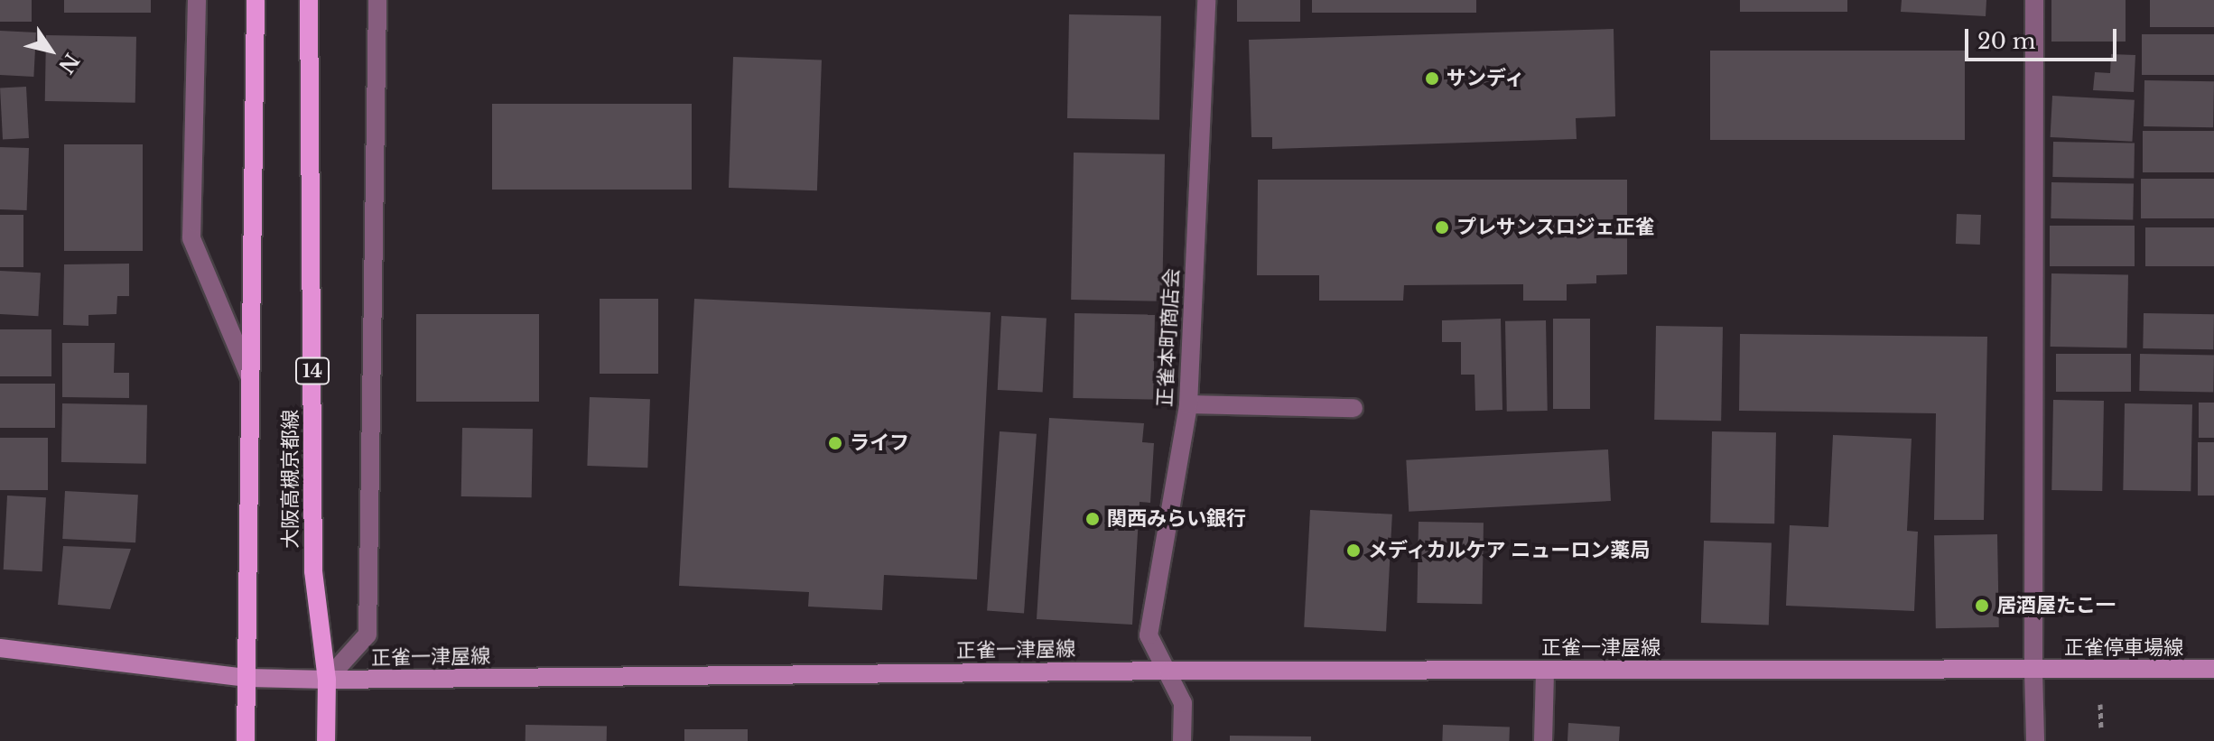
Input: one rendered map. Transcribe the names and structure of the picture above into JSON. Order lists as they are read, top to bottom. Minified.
{"streets":{"main road":["14","大阪高槻京都線","正雀一津屋線","正雀停車場線"],"street":["正雀本町商店会"]},"crossings":[["正雀本町商店会","正雀一津屋線"],["大阪高槻京都線","正雀一津屋線"],["正雀一津屋線","正雀停車場線"]],"places":["サンディ","プレサンスロジェ正雀","ライフ","関西みらい銀行","メディカルケア ニューロン薬局","居酒屋たこ一"],"scale_bar":"20 m","north":"bottom right"}
